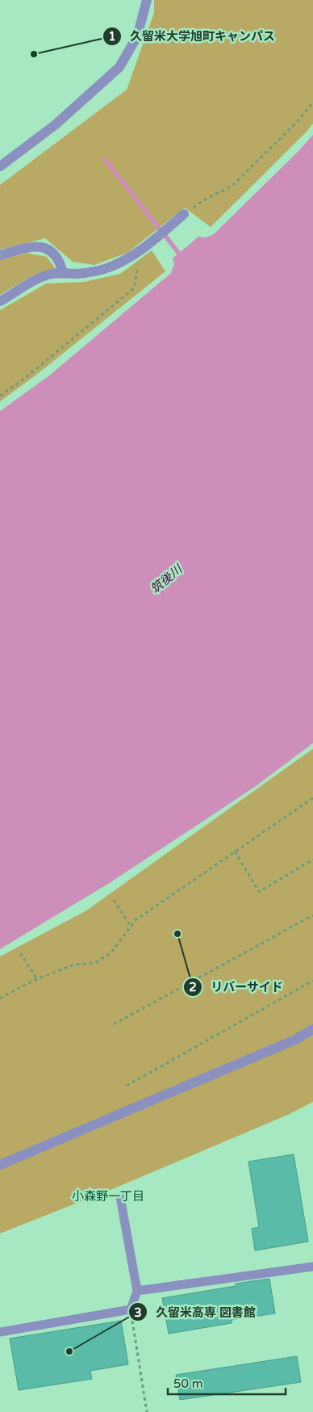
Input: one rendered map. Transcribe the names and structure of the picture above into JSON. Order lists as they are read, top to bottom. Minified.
{"districts":["小森野一丁目"],"water":["筑後川"],"places":["久留米大学旭町キャンパス","リバーサイド","久留米高専 図書館"],"scale_bar":"50 m"}
